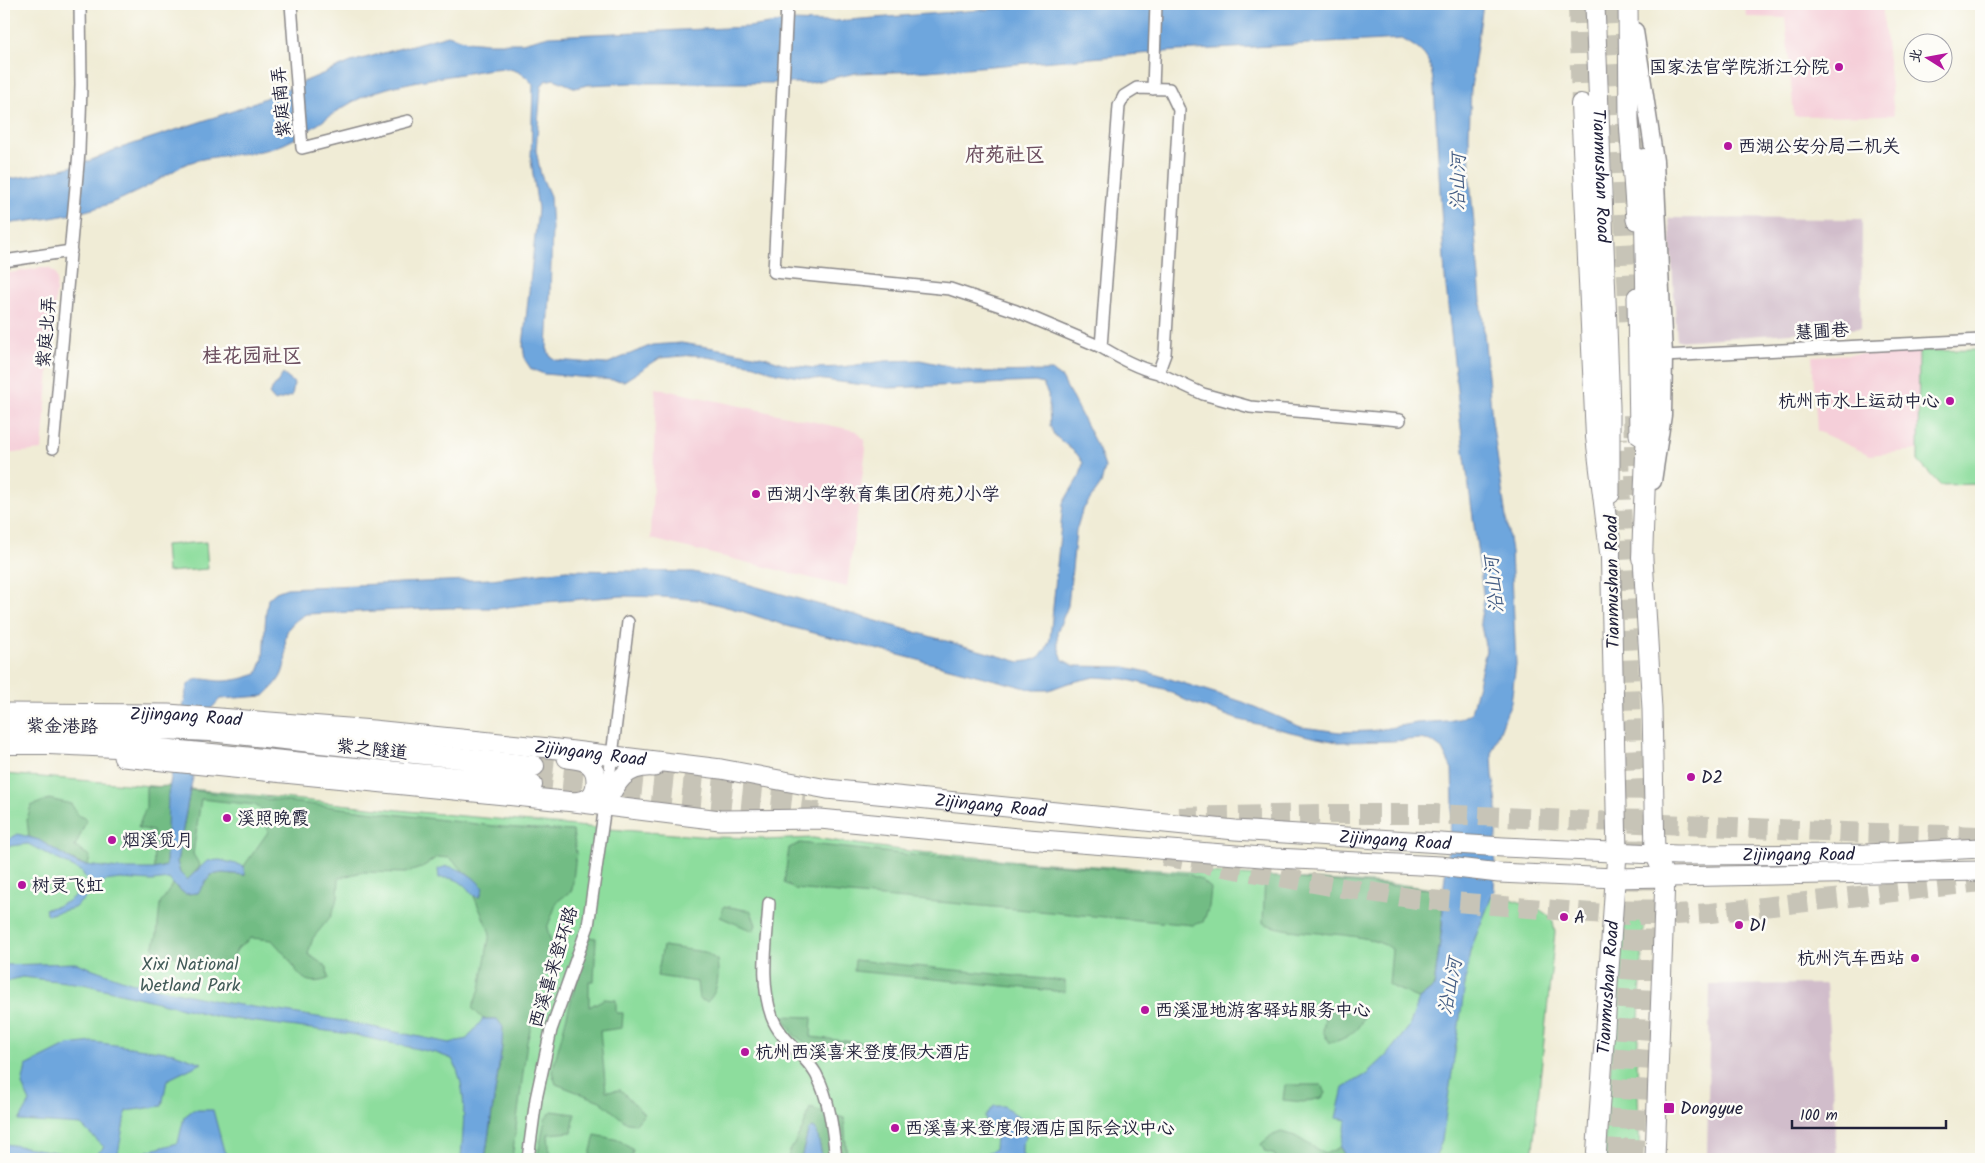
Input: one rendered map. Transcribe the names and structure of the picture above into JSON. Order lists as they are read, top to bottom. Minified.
{"streets":{"highway":["Zijingang Road","紫金港路","紫之隧道"],"main road":["Tianmushan Road"],"street":["紫庭南弄","慧圃巷","紫庭北弄","西溪喜来登环路"]},"crossings":[["Tianmushan Road","慧圃巷"],["Tianmushan Road","Zijingang Road"],["Zijingang Road","紫金港路"],["Zijingang Road","紫之隧道"],["Zijingang Road","西溪喜来登环路"],["紫金港路","紫之隧道"]],"districts":["府苑社区","桂花园社区"],"water":["沿山河"],"parks":["Xixi National Wetland Park"],"places":{"other":["国家法官学院浙江分院","西湖公安分局二机关","杭州市水上运动中心","西湖小学教育集团(府苑)小学","D2","溪照晚霞","烟溪觅月","树灵飞虹","A","D1","杭州汽车西站","西溪湿地游客驿站服务中心","杭州西溪喜来登度假大酒店","西溪喜来登度假酒店国际会议中心"],"transit":["Dongyue"]},"scale_bar":"100 m","north":"left"}
